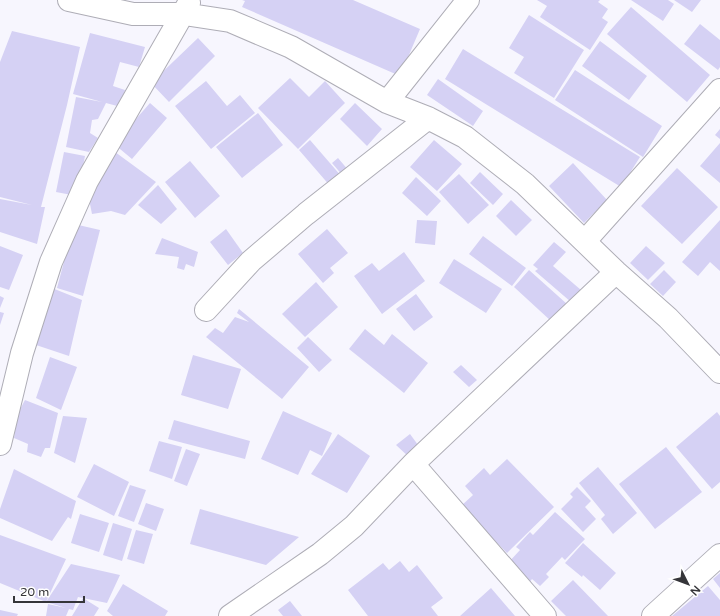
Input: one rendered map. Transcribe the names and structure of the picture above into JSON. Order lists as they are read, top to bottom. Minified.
{"scale_bar":"20 m","north":"bottom right"}
